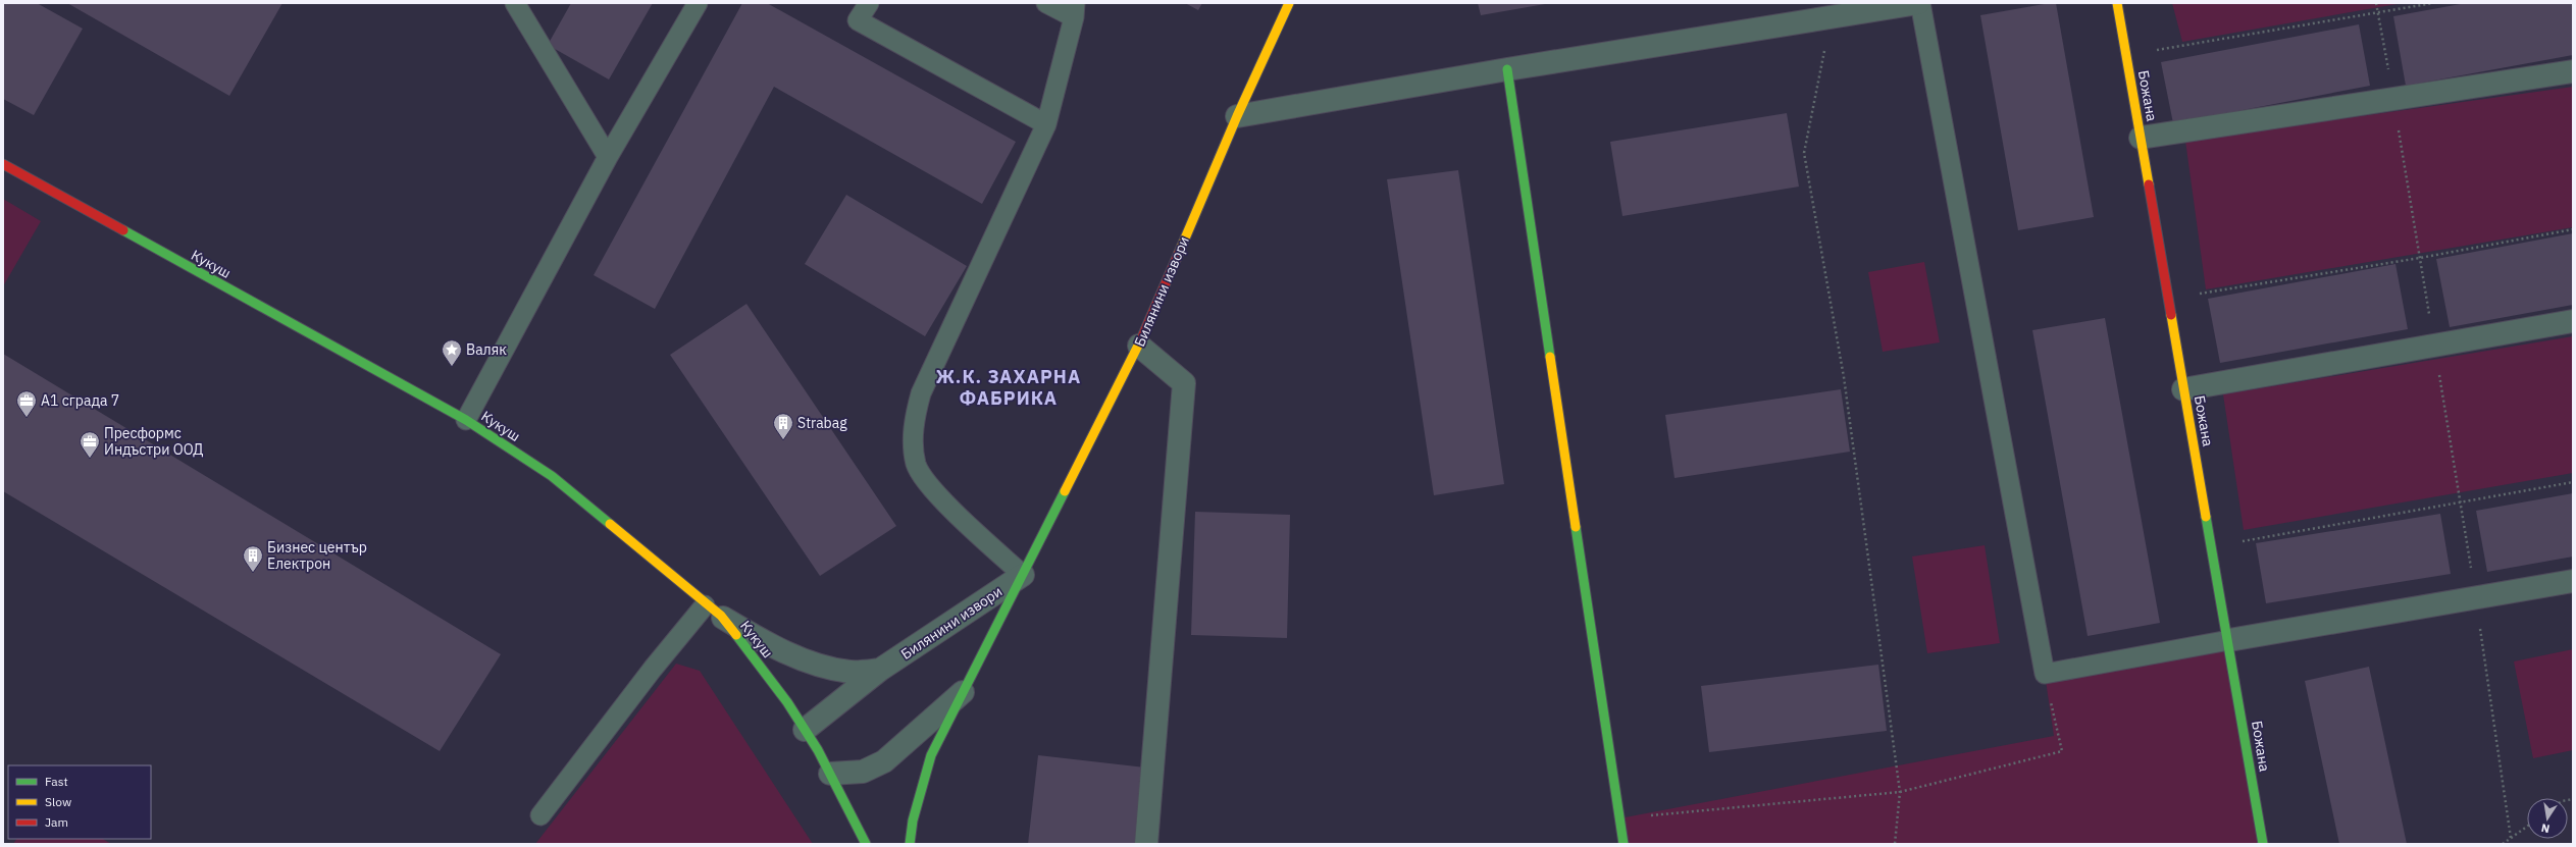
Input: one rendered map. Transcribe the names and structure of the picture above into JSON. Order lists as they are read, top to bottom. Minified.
{"streets":{"street":["Божана","Кукуш","Билянини извори"]},"crossings":[["Кукуш","Билянини извори"]],"districts":["Ж.К. ЗАХАРНА ФАБРИКА"],"places":{"place":["Валяк"],"office":["А1 сграда 7","Пресформс Индъстри ООД"],"building":["Strabag","Бизнес център Електрон"]},"legend":["Fast","Slow","Jam"],"north":"bottom"}
